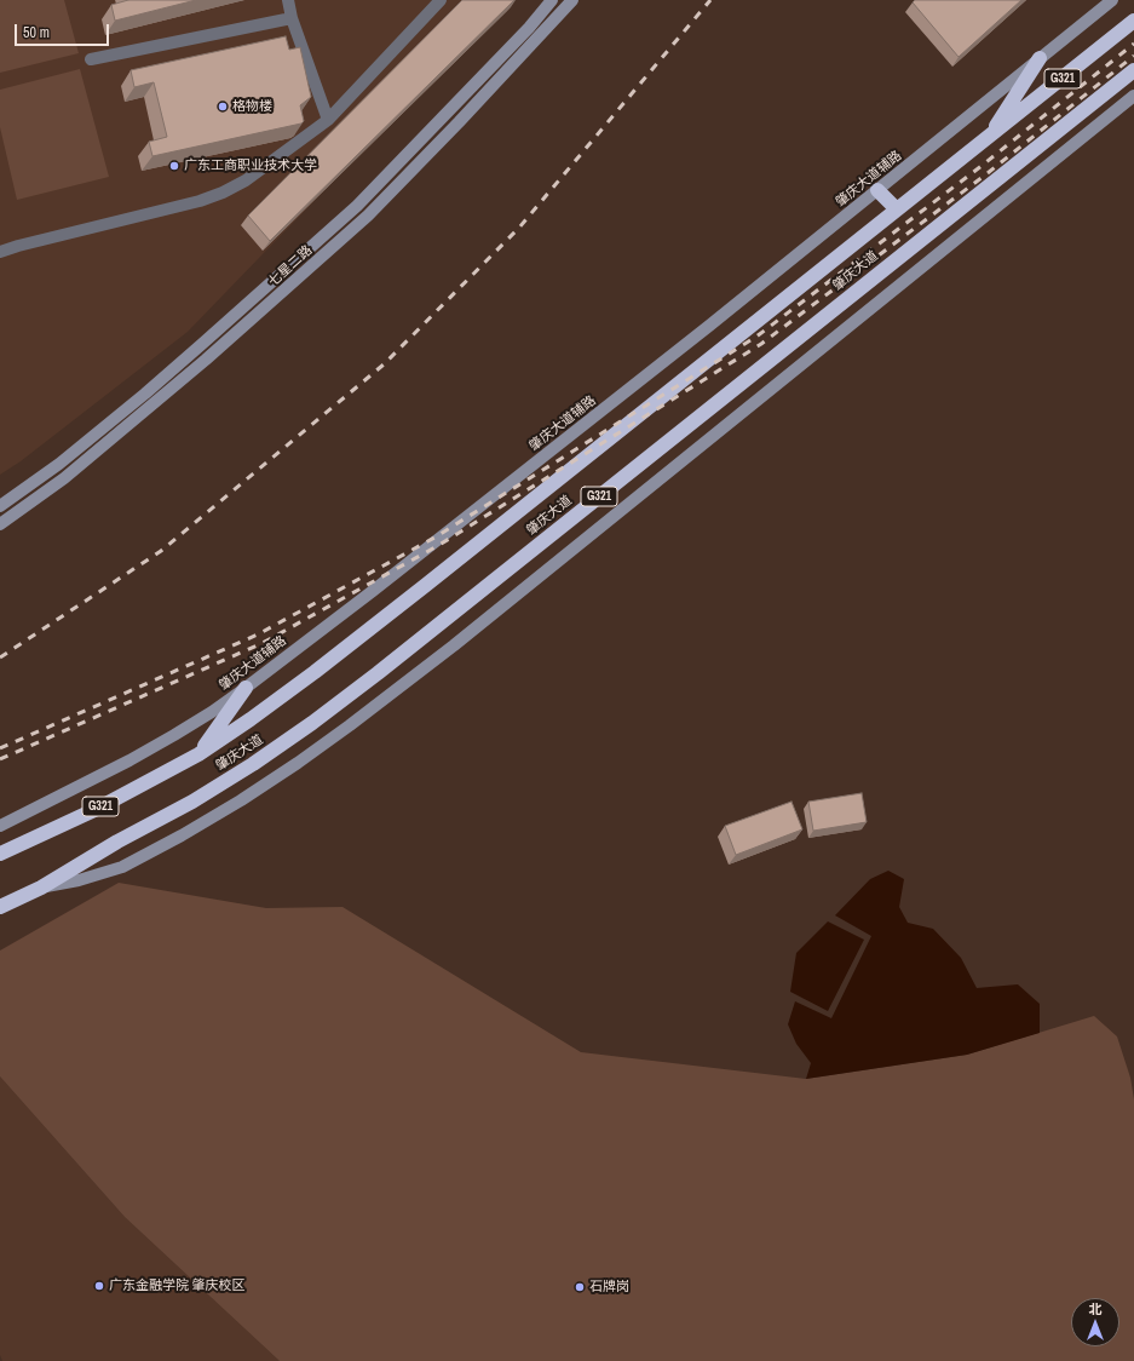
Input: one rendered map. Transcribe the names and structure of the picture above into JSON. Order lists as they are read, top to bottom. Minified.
{"streets":{"highway":["G321","肇庆大道"],"street":["肇庆大道辅路","七星二路"]},"places":["格物楼","广东工商职业技术大学","广东金融学院 肇庆校区","石牌岗"],"scale_bar":"50 m","north":"top"}
